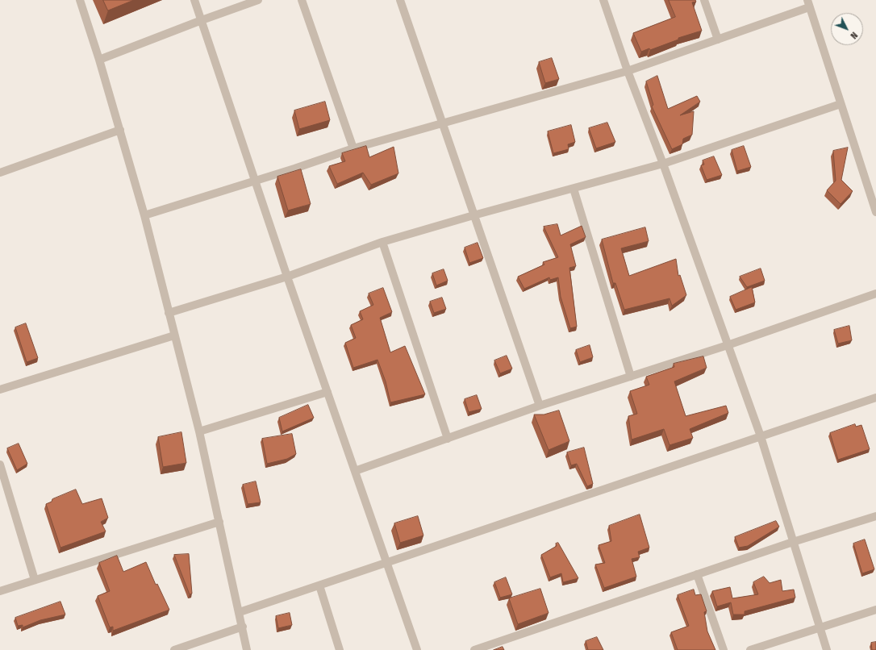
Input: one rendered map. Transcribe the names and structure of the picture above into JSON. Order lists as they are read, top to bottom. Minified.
{"north":"bottom right"}
